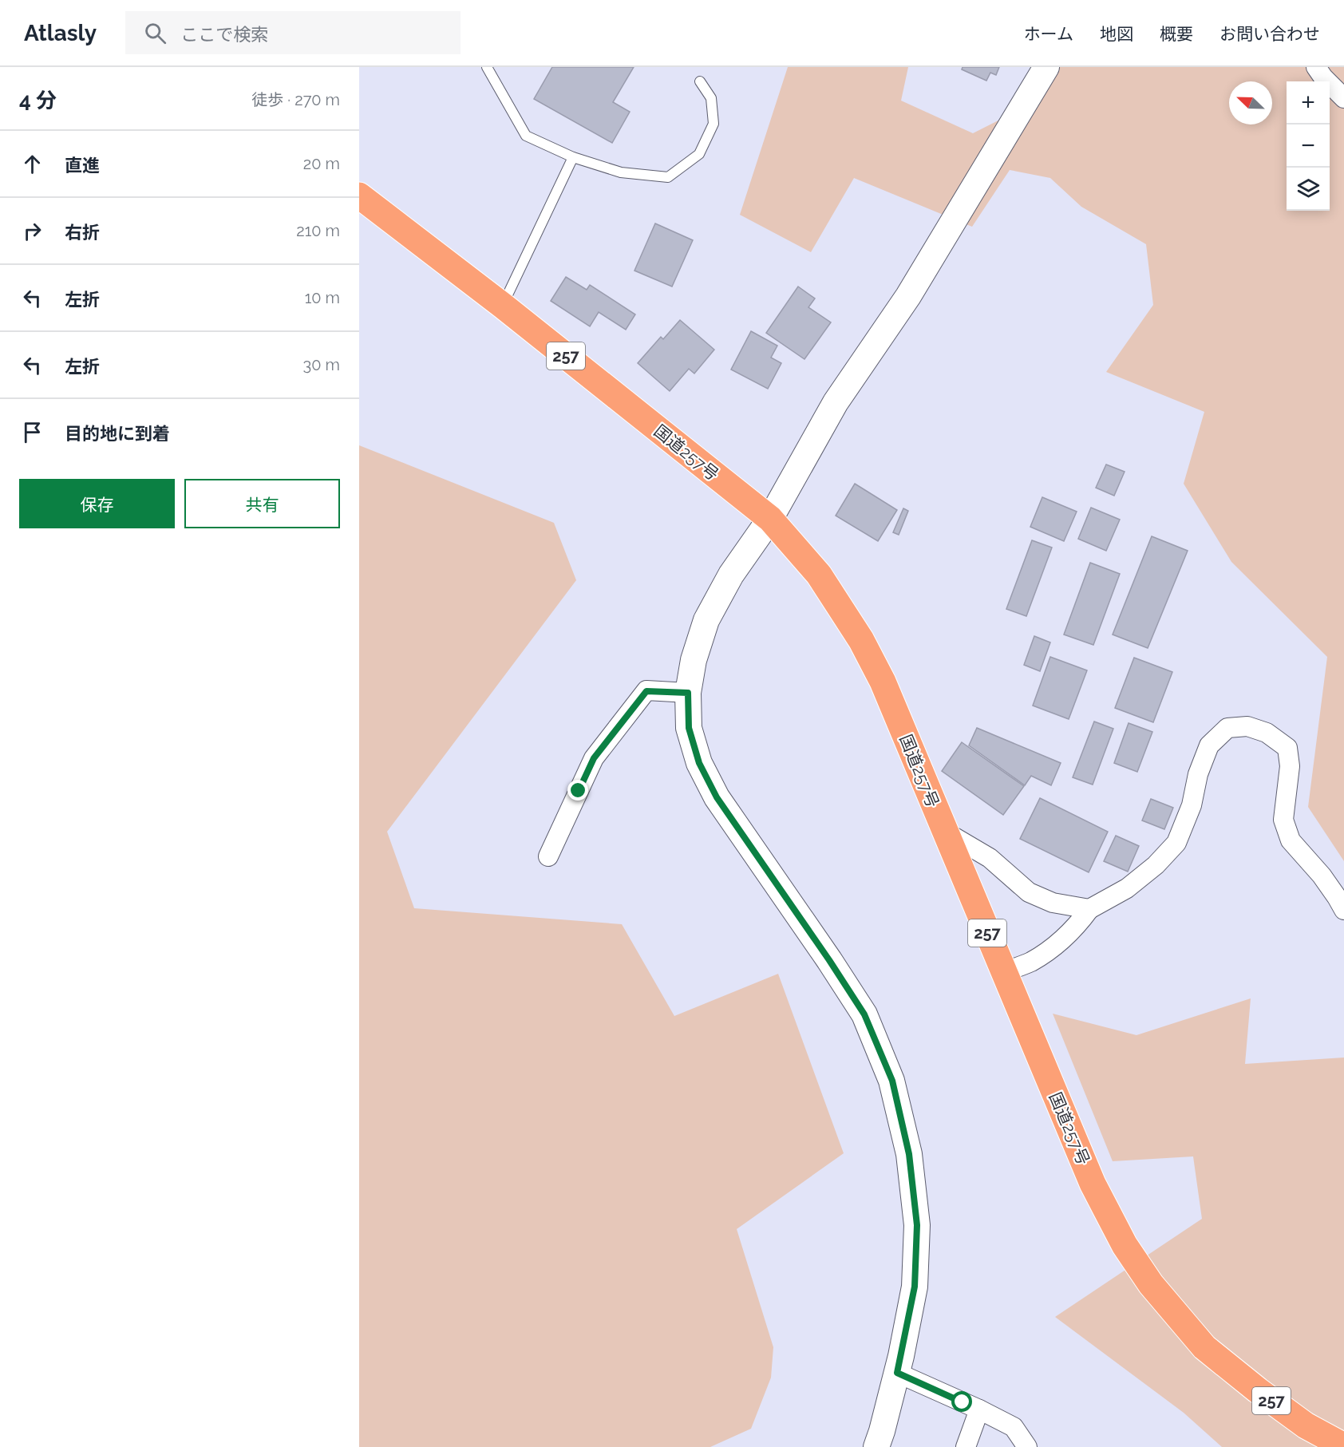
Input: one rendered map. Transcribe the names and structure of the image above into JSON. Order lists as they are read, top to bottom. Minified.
{"streets":{"highway":["257","国道257号"]},"north":"top left","page":{"header":"Atlasly","search":"ここで検索","nav":["ホーム","地図","概要","お問い合わせ"],"heading":["4 分","徒歩 · 270 m"],"map_buttons":["+","−"],"list":[["直進","20 m"],["右折","210 m"],["左折","10 m"],["左折","30 m"],"目的地に到着"],"buttons":["保存","共有"]}}
